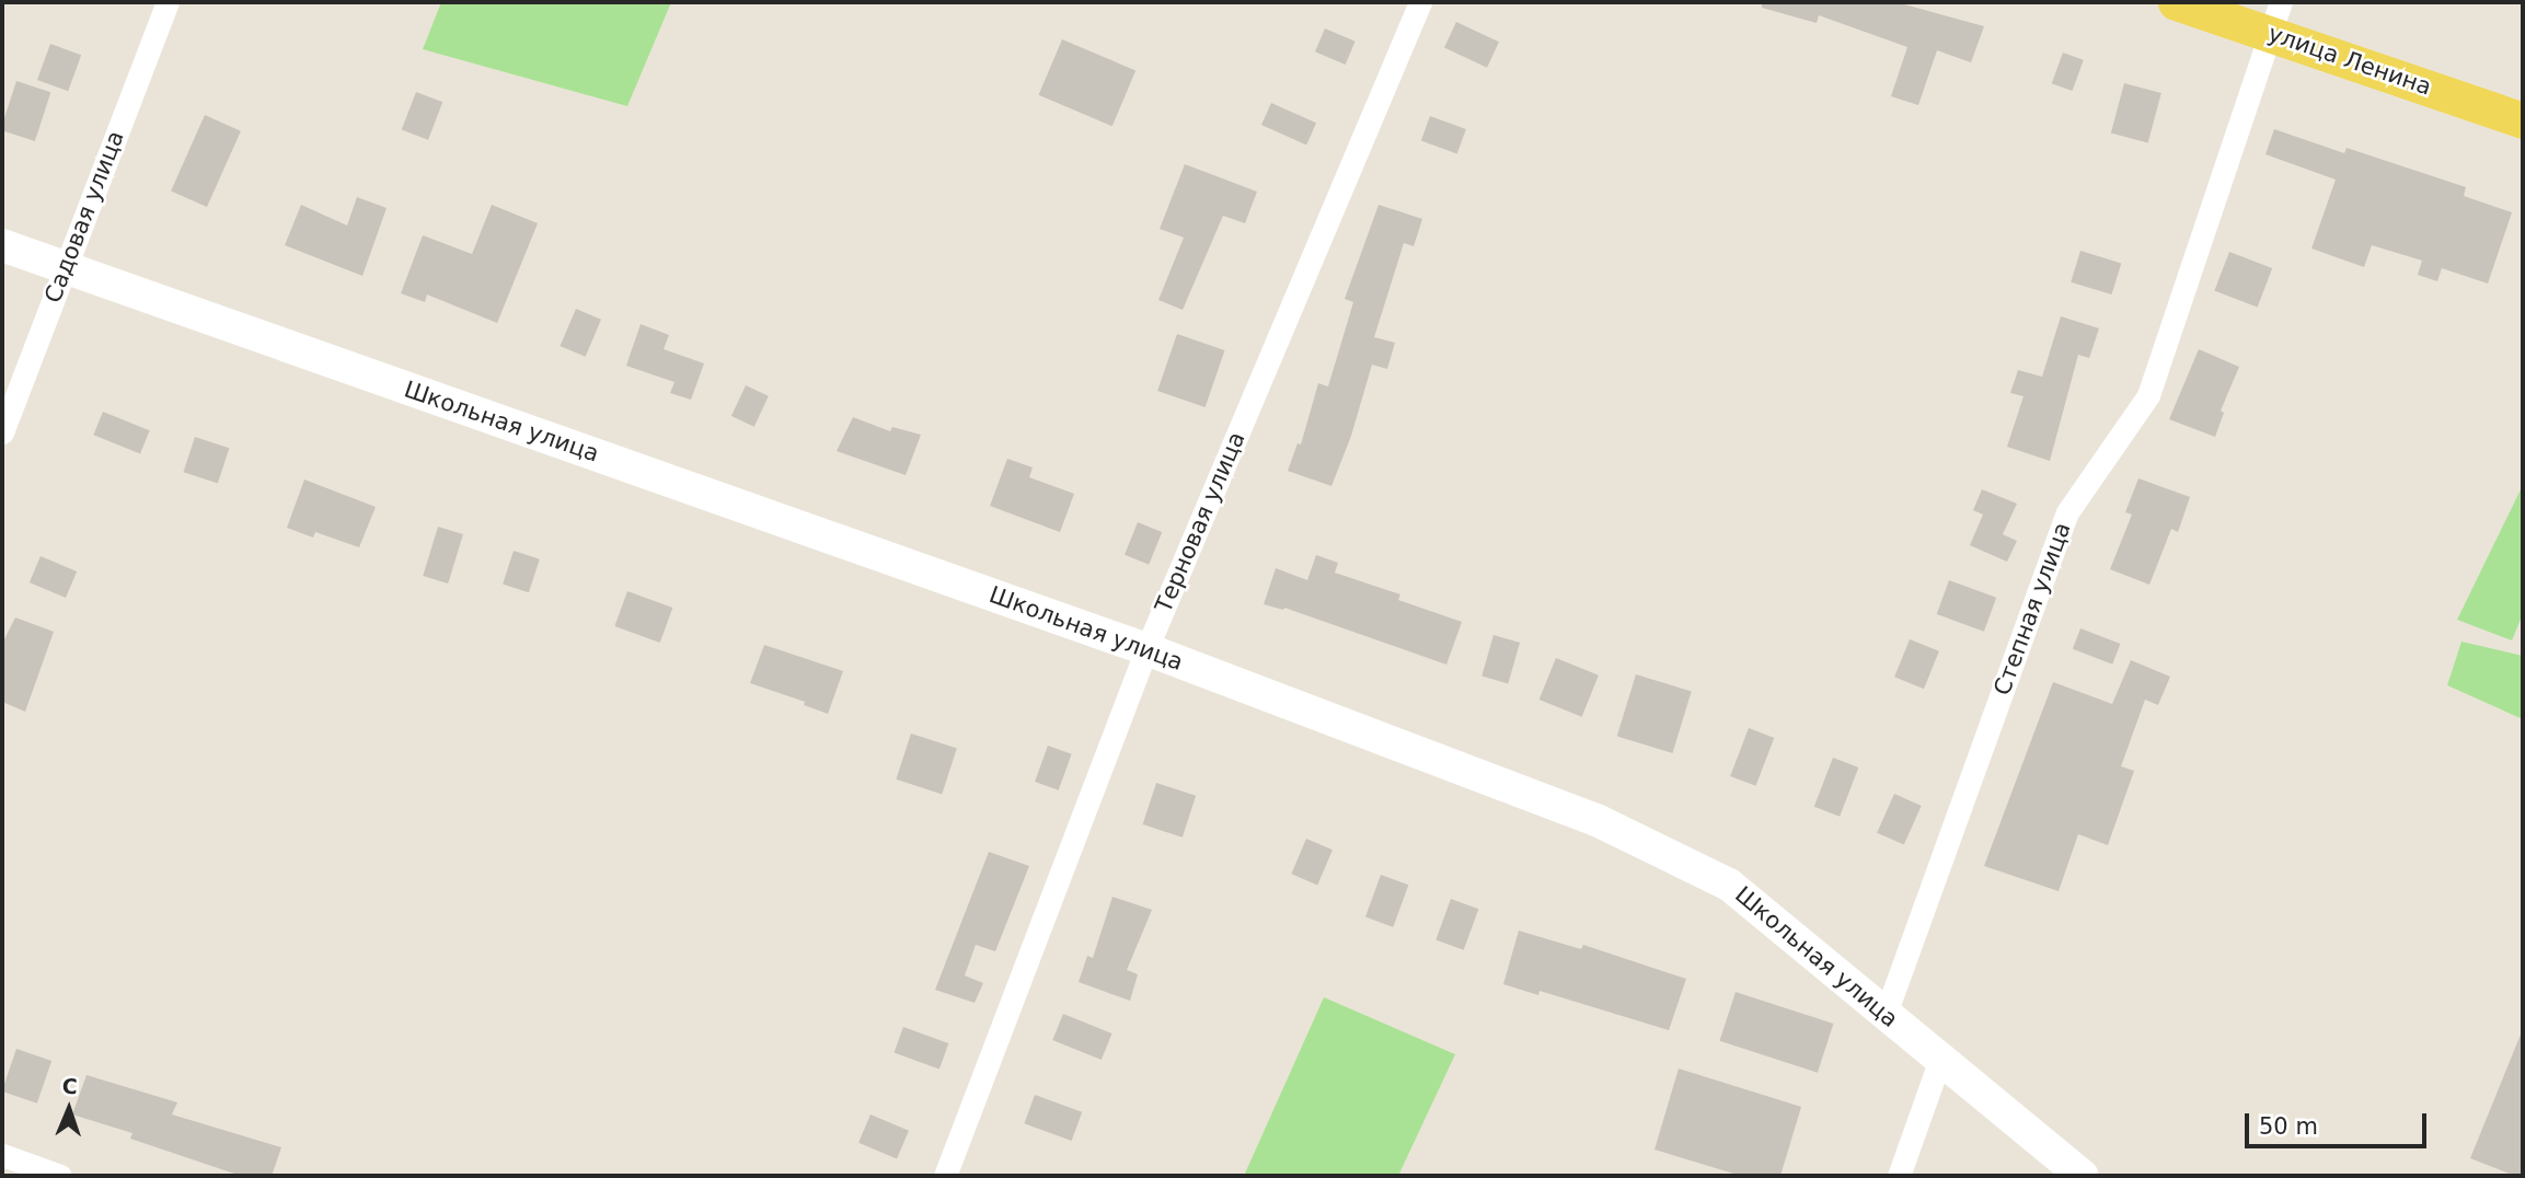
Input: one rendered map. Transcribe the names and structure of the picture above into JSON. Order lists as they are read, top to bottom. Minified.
{"streets":{"main road":["улица Ленина"],"street":["Садовая улица","Школьная улица","Терновая улица","Степная улица"]},"crossings":[["улица Ленина","Степная улица"],["Садовая улица","Школьная улица"],["Школьная улица","Терновая улица"],["Школьная улица","Степная улица"]],"scale_bar":"50 m","north":"top"}
